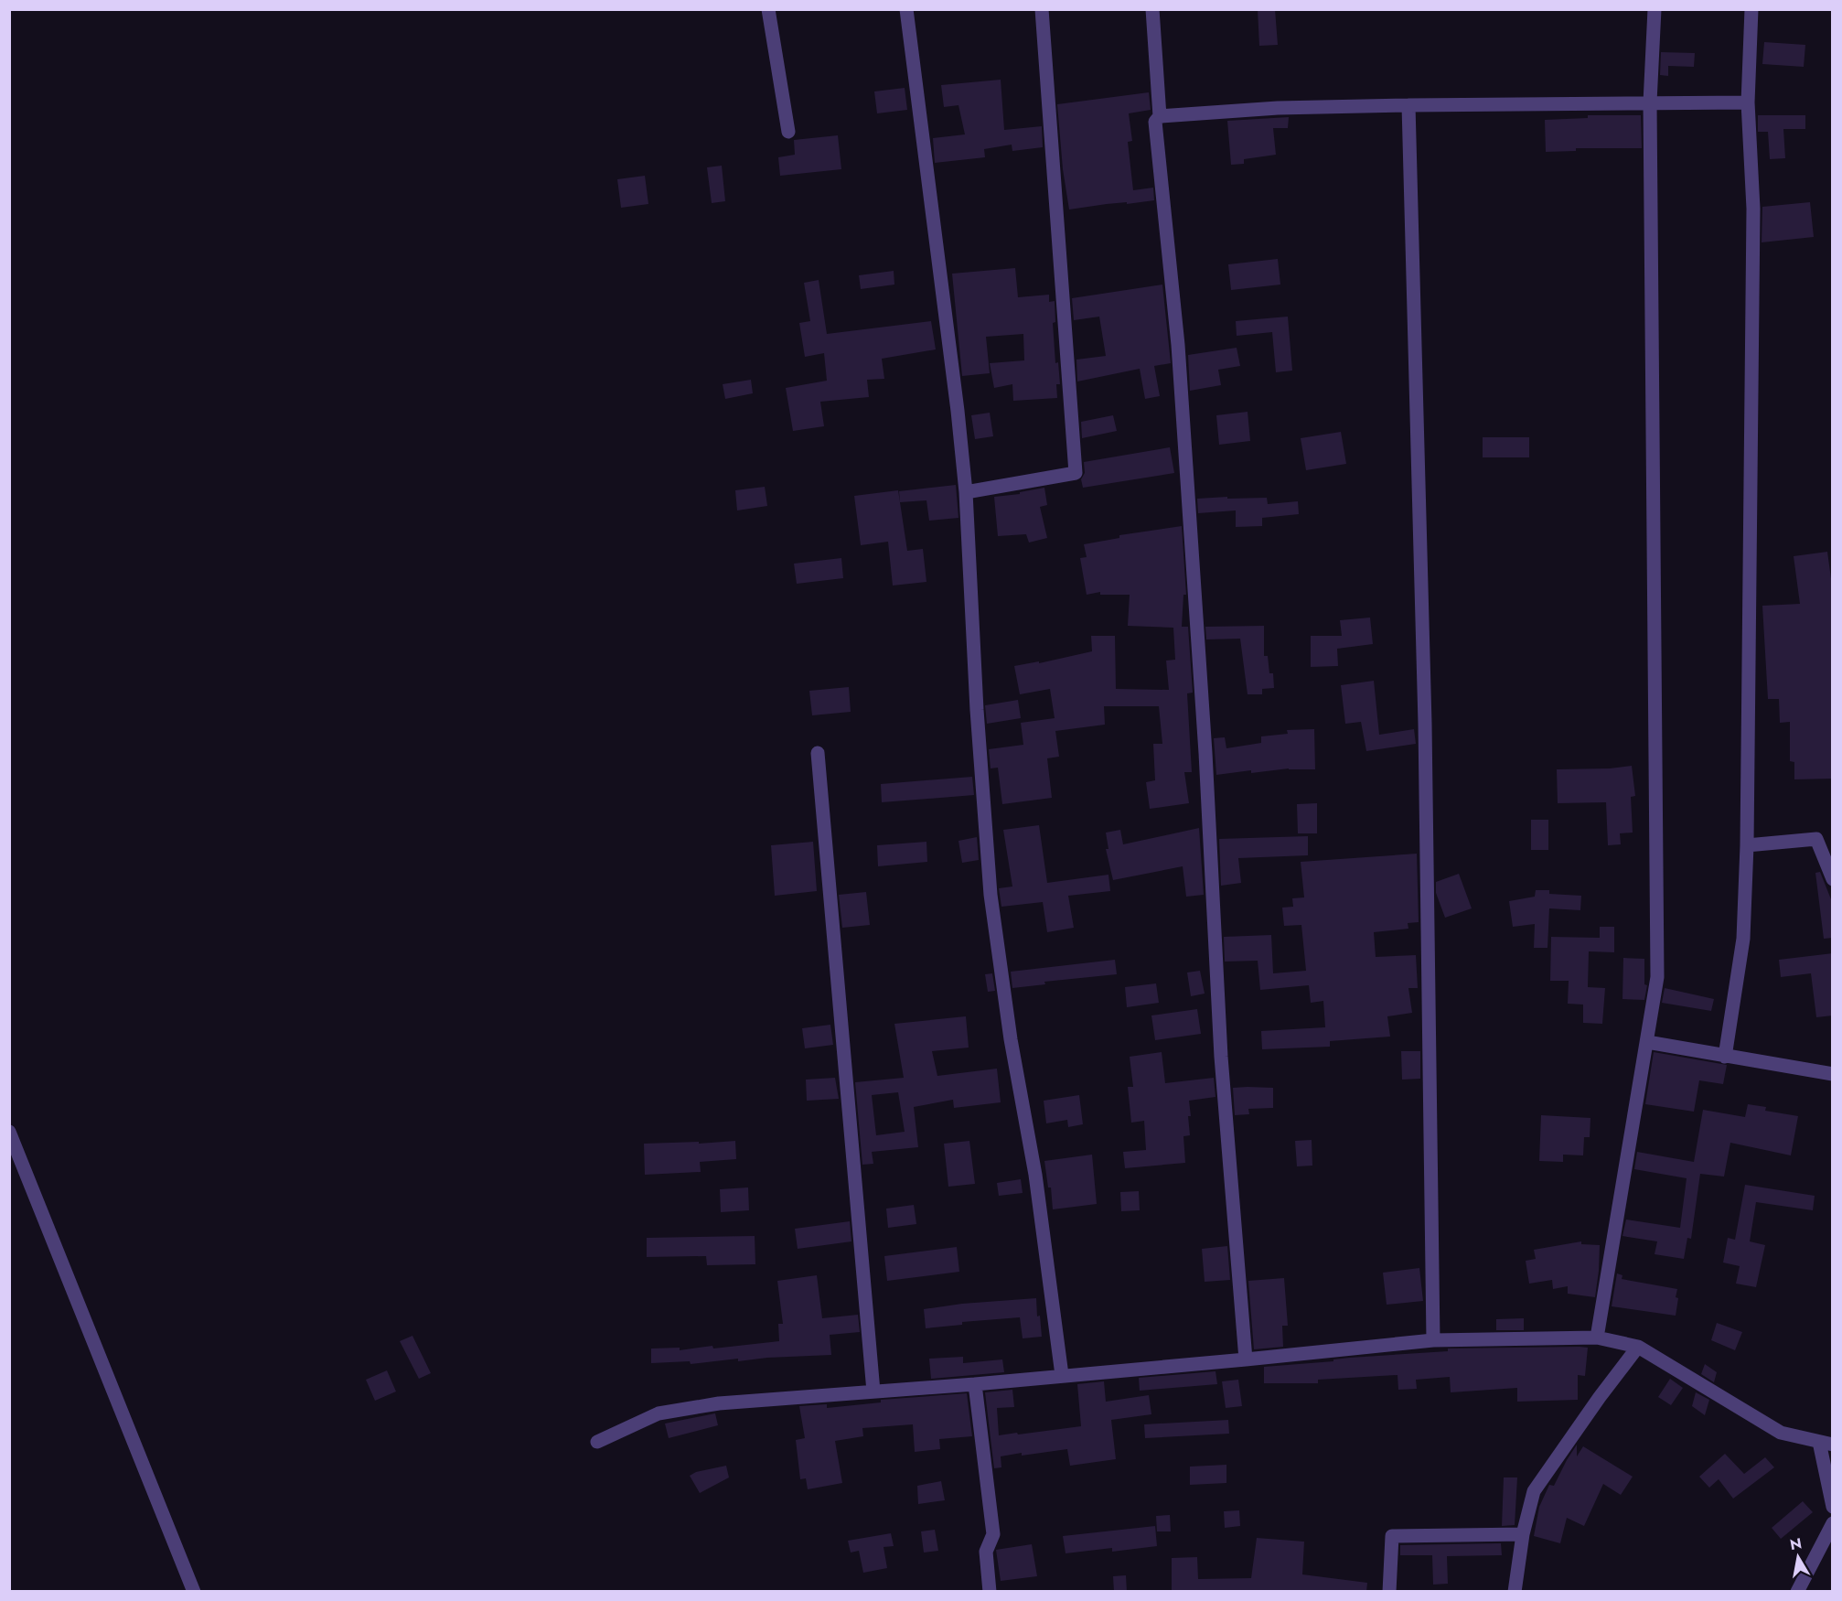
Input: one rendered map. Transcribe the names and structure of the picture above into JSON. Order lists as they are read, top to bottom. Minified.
{"north":"top"}
